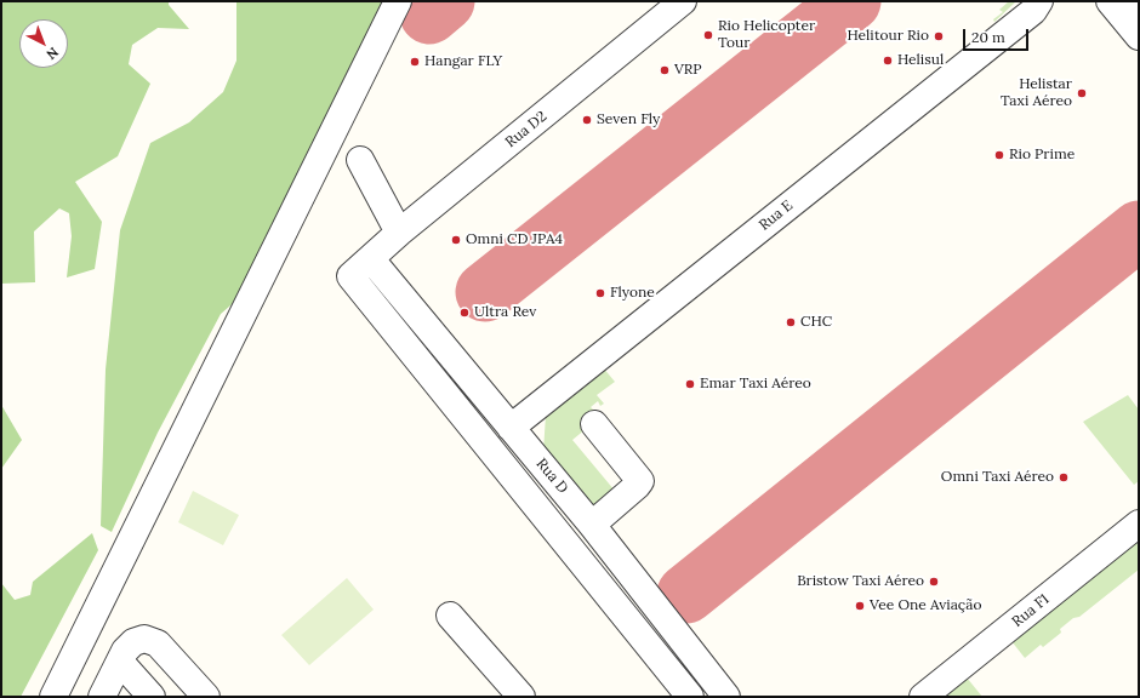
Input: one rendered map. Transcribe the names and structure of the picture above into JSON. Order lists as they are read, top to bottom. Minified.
{"streets":{"lane":["Rua D2","Rua E","Rua D","Rua F1"]},"crossings":[["Rua D2","Rua D"],["Rua E","Rua D"]],"places":["Rio Helicopter Tour","Helitour Rio","Helisul","Hangar FLY","VRP","Helistar Taxi Aéreo","Seven Fly","Rio Prime","Omni CD JPA4","Flyone","Ultra Rev","CHC","Emar Taxi Aéreo","Omni Taxi Aéreo","Bristow Taxi Aéreo","Vee One Aviação"],"scale_bar":"20 m","north":"bottom right"}
